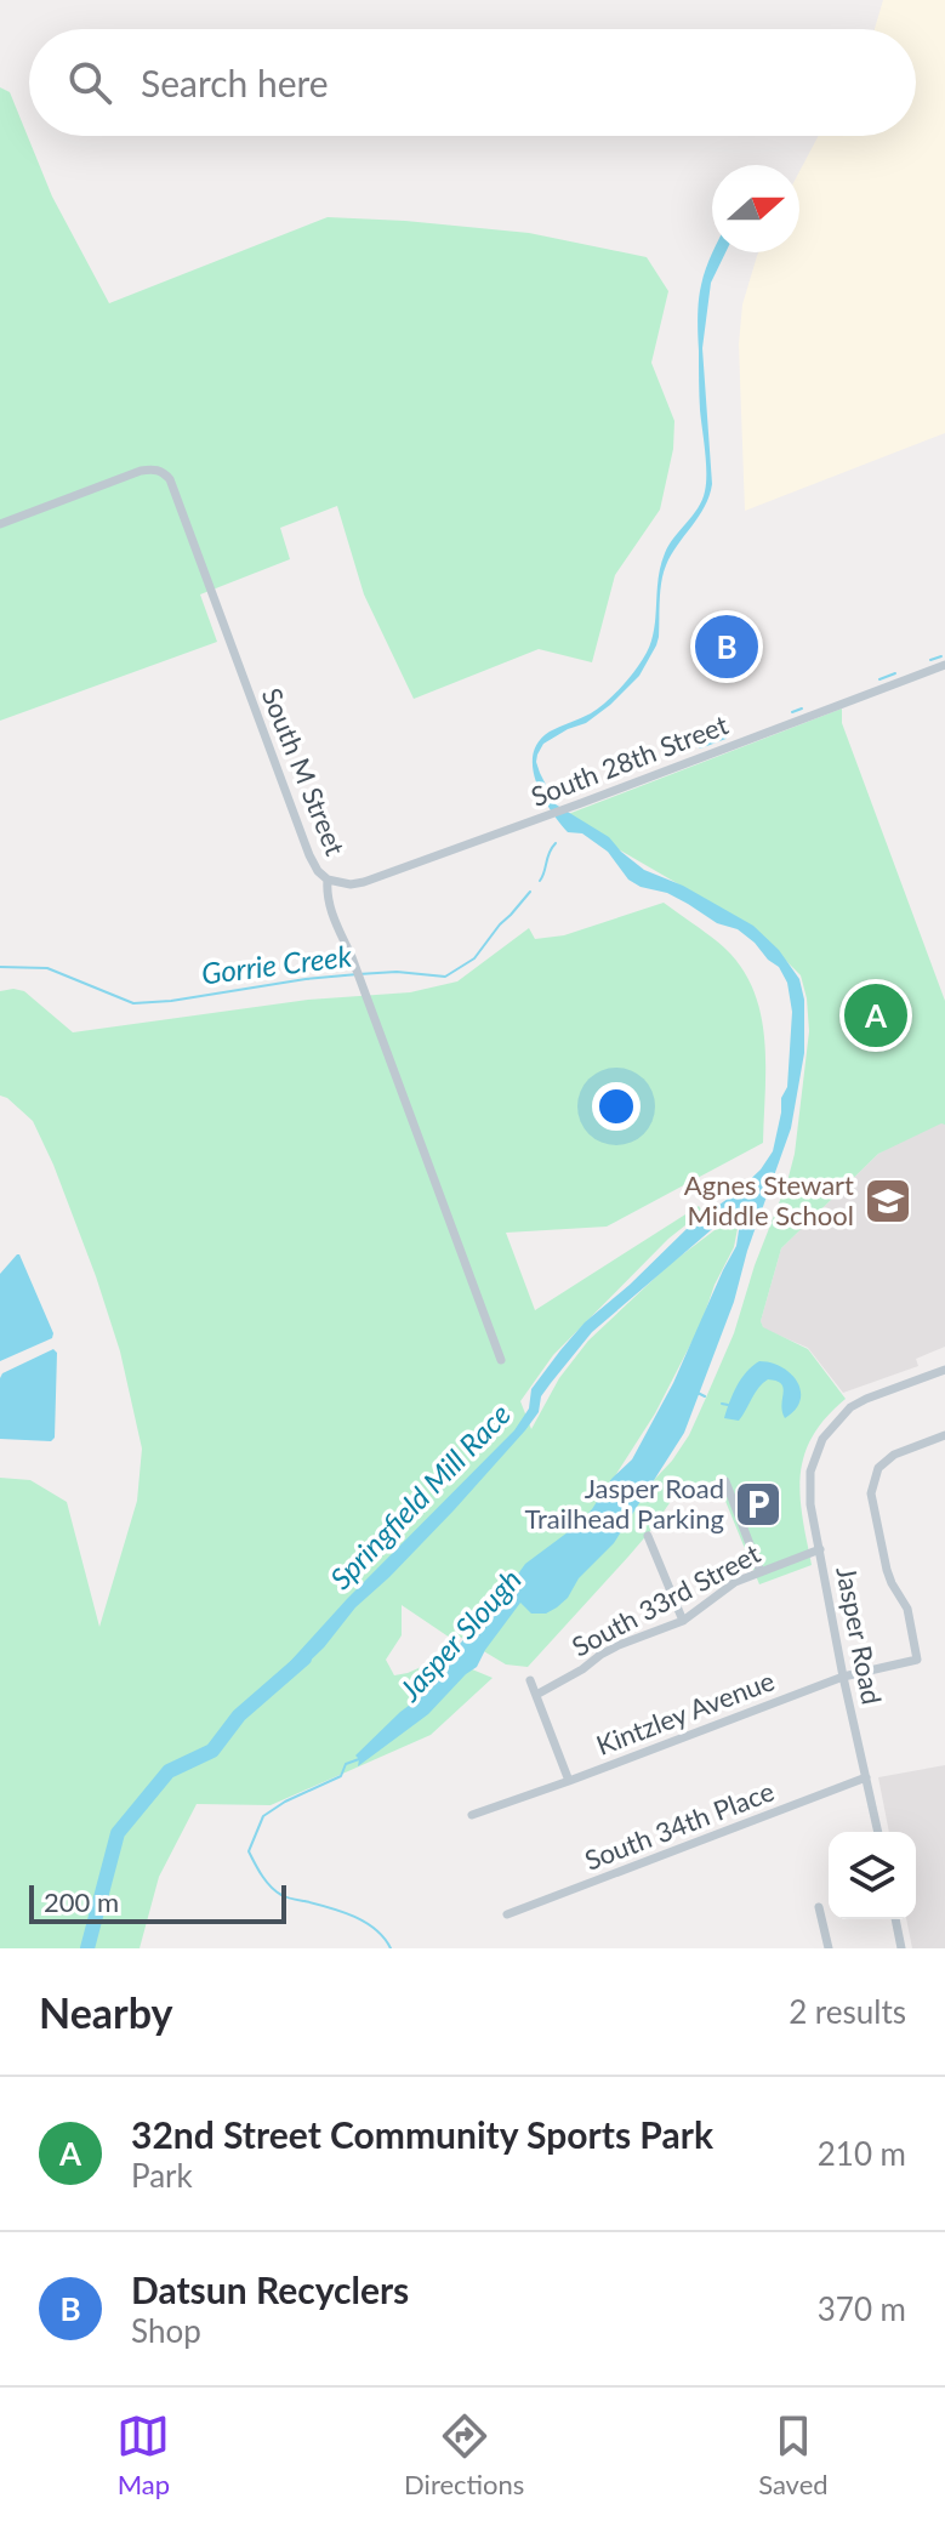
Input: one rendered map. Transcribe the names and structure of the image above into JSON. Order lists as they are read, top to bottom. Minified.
{"streets":{"street":["South 28th Street","South M Street","South 33rd Street","Jasper Road","Kintzley Avenue","South 34th Place"]},"crossings":[["South 28th Street","South M Street"],["South 33rd Street","Jasper Road"],["Jasper Road","Kintzley Avenue"],["Jasper Road","South 34th Place"]],"water":["Gorrie Creek","Springfield Mill Race","Jasper Slough"],"places":{"school or university":["Agnes Stewart Middle School"],"parking":["Jasper Road Trailhead Parking"]},"scale_bar":"200 m","north":"right","page":{"search":"Search here","pins":["B","A"],"scale":"200 m","heading":["Nearby","2 results"],"list":[{"mark":"A","name":"32nd Street Community Sports Park","note":"Park","value":"210 m"},{"mark":"B","name":"Datsun Recyclers","note":"Shop","value":"370 m"}],"nav":["Map","Directions","Saved"]}}
